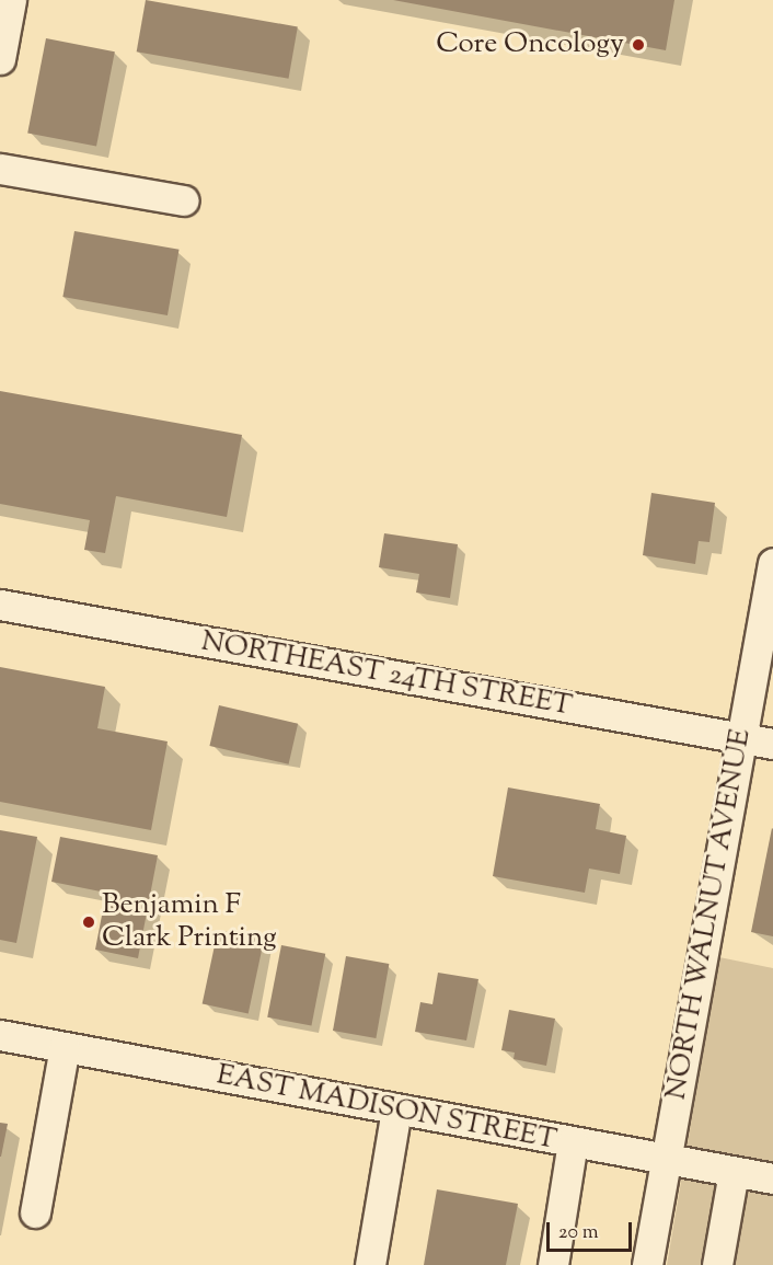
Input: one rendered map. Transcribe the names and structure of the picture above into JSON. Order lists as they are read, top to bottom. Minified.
{"streets":{"street":["NORTHEAST 24TH STREET","NORTH WALNUT AVENUE","EAST MADISON STREET"]},"crossings":[["NORTHEAST 24TH STREET","NORTH WALNUT AVENUE"],["NORTH WALNUT AVENUE","EAST MADISON STREET"]],"places":["Core Oncology","Benjamin F Clark Printing"],"scale_bar":"20 m"}
